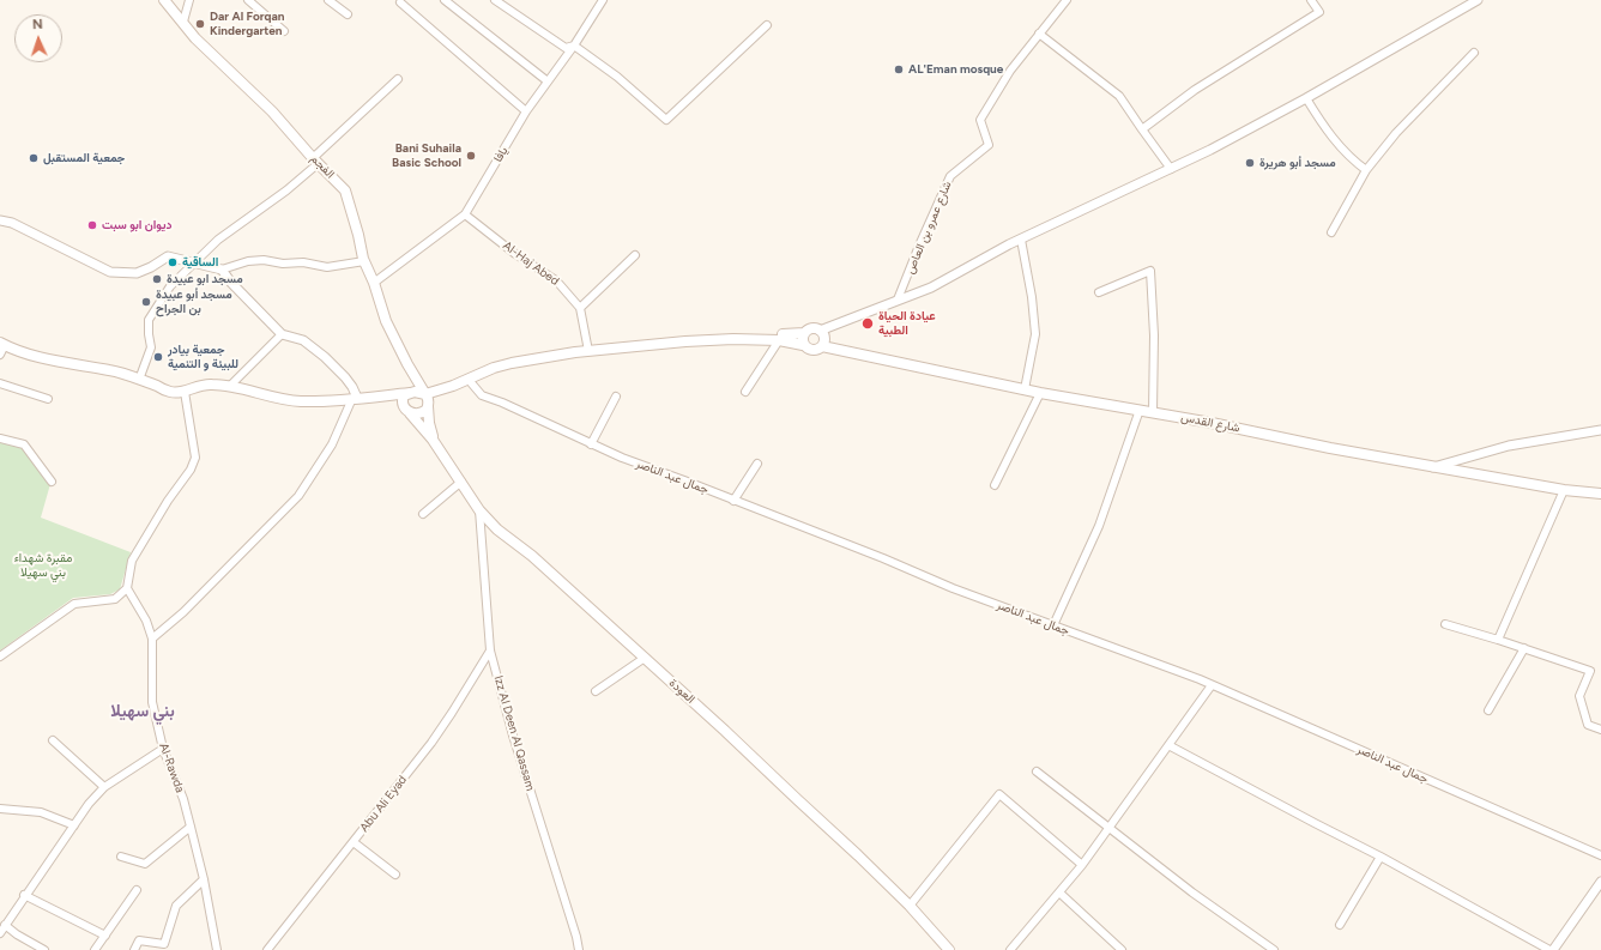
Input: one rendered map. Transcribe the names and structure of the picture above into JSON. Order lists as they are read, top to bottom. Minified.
{"streets":{"main road":["الفجم","شارع القدس","العودة"],"street":["يافا","شارع عمرو بن العاص","Al-Haj Abed","جمال عبد الناصر","Izz Al Deen Al Qassam","Al-Rawda","Abu Ali Eyad"]},"crossings":[["يافا","الفجم"],["يافا","Al-Haj Abed"],["الفجم","العودة"],["العودة","Izz Al Deen Al Qassam"],["Izz Al Deen Al Qassam","Abu Ali Eyad"]],"districts":["بني سهيلا"],"parks":["مقبرة شهداء بني سهيلا"],"places":["Dar Al Forqan Kindergarten","AL'Eman mosque","Bani Suhaila Basic School","جمعية المستقبل","مسجد أبو هريرة","ديوان ابو سبت","الساقية","مسجد ابو عبيدة","مسجد أبو عبيدة بن الجراح","عيادة الحياة الطبية","جمعية بيادر للبيئة و التنمية"],"north":"top"}
